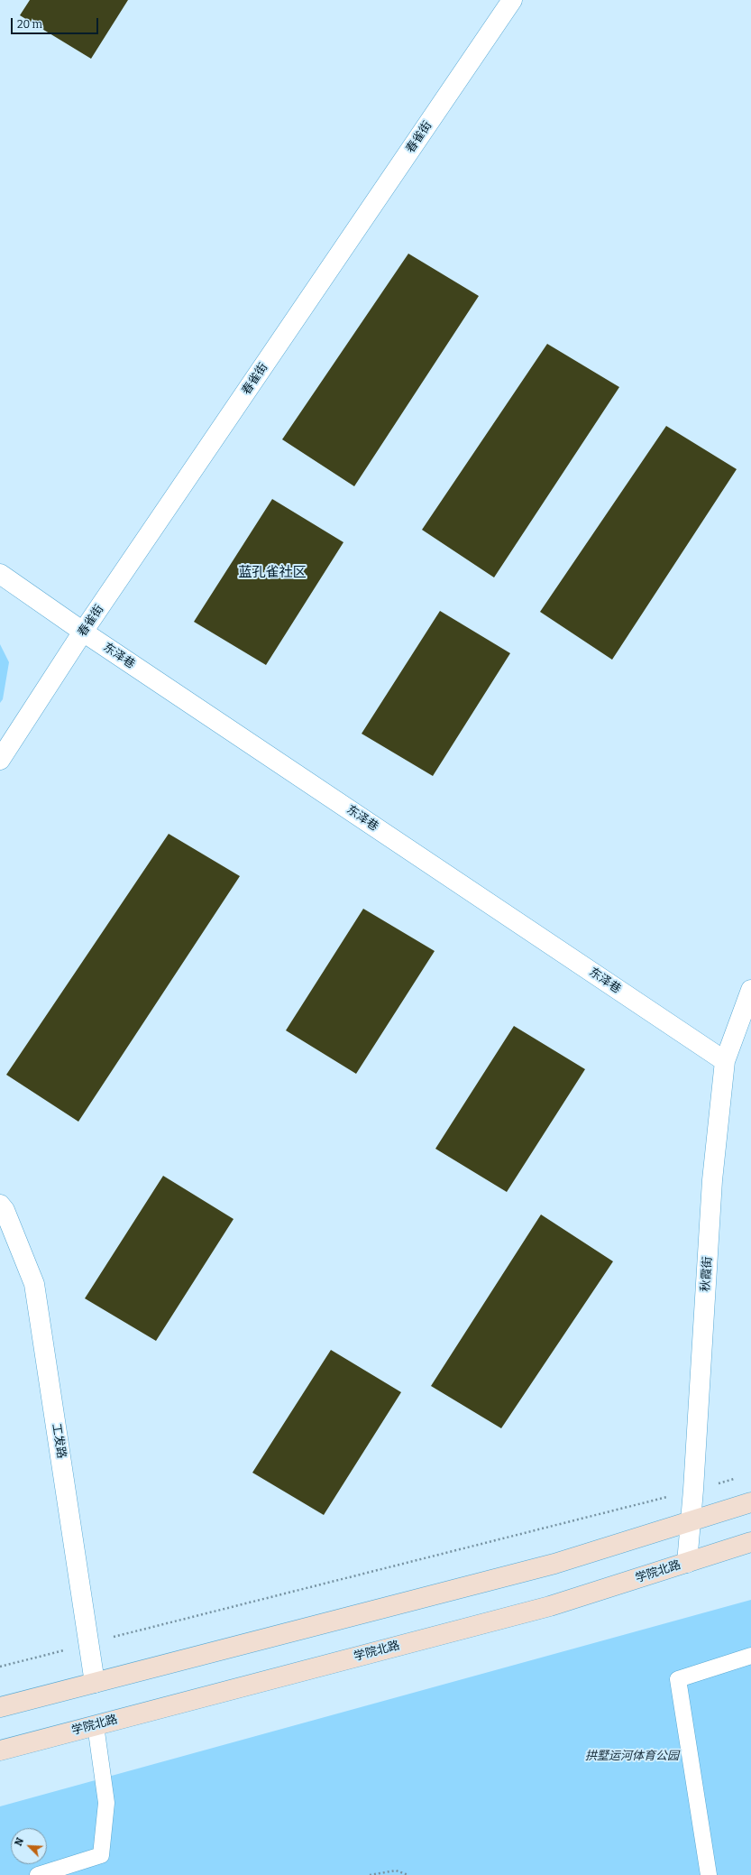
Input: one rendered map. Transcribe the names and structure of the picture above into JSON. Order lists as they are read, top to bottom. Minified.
{"streets":{"main road":["学院北路"],"street":["春雀街","东泽巷","秋霞街","工发路"]},"crossings":[["春雀街","东泽巷"],["东泽巷","秋霞街"],["秋霞街","学院北路"]],"districts":["蓝孔雀社区"],"parks":["拱墅运河体育公园"],"scale_bar":"20 m","north":"top left"}
